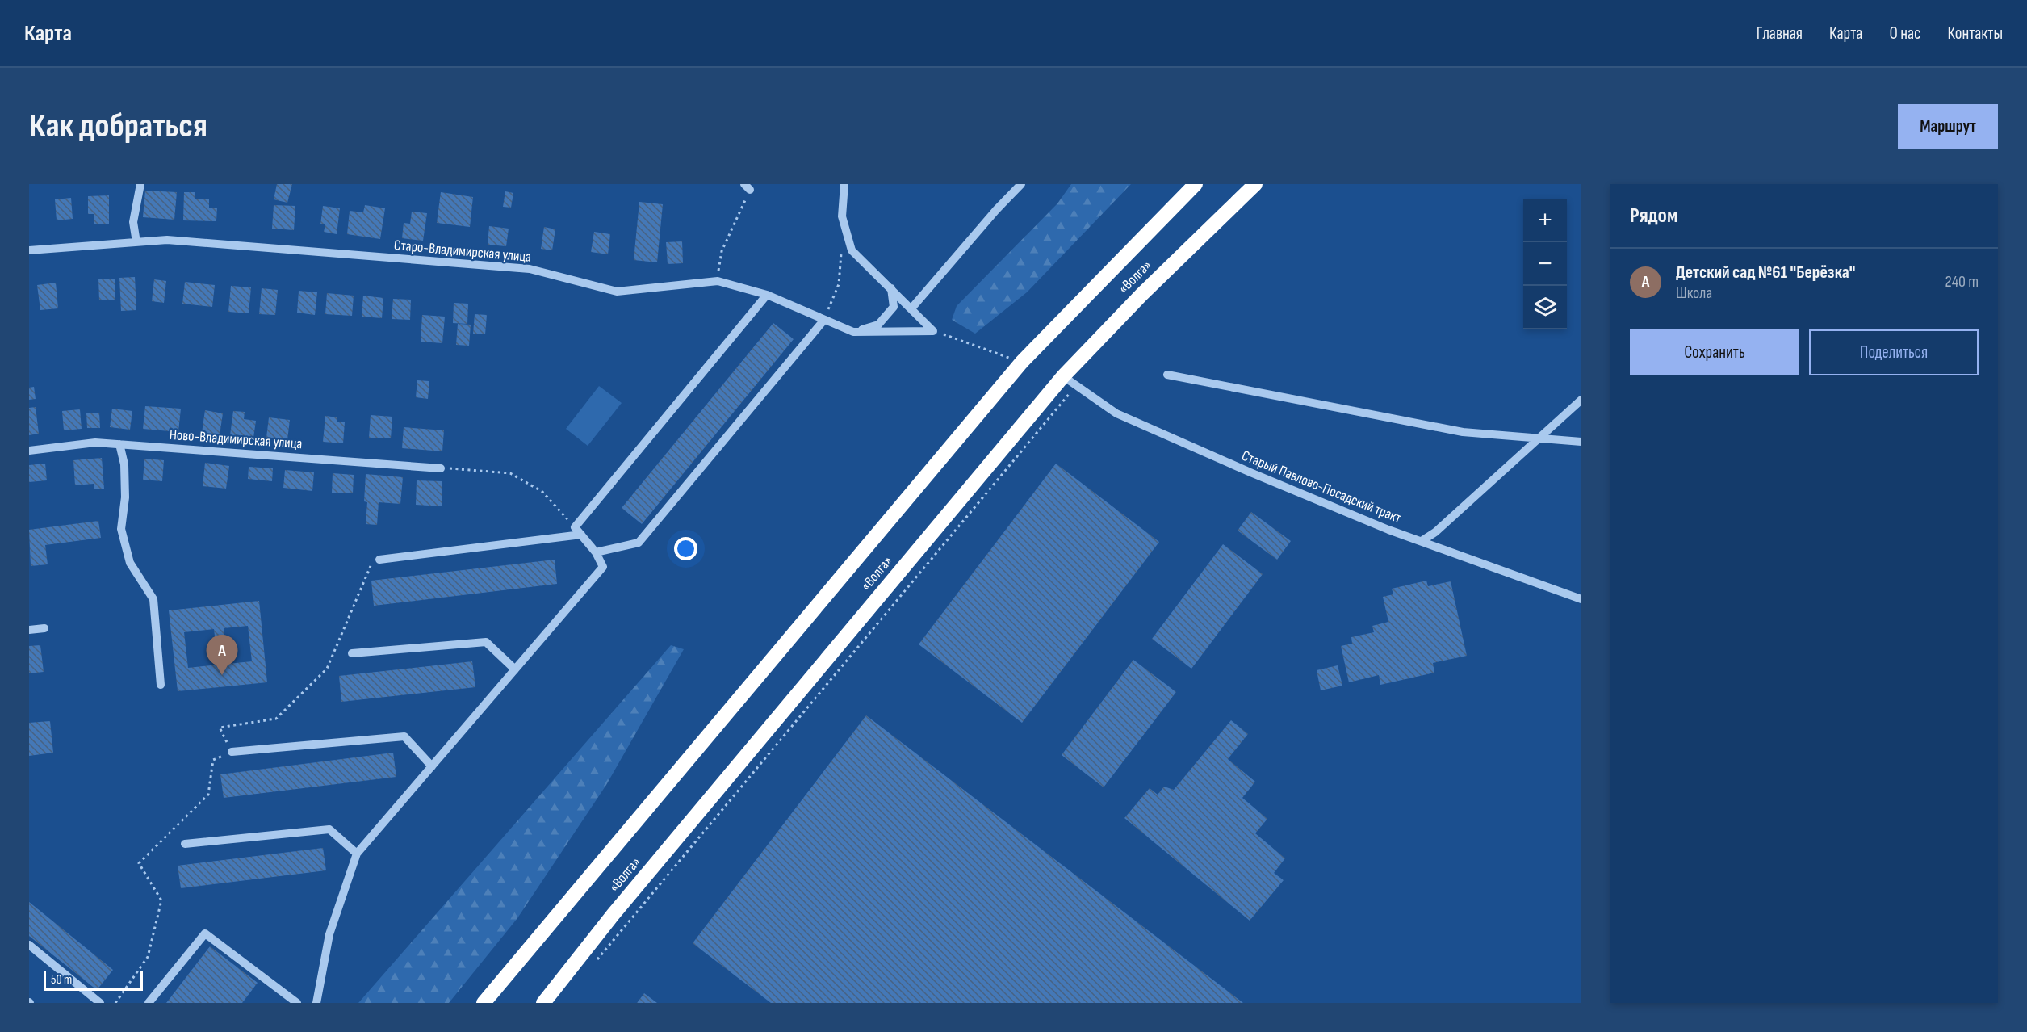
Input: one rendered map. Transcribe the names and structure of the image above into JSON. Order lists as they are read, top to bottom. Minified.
{"streets":{"highway":["«Волга»"],"street":["Старо-Владимирская улица","Ново-Владимирская улица","Старый Павлово-Посадский тракт"]},"crossings":[["«Волга»","Старый Павлово-Посадский тракт"]],"scale_bar":"50 m","page":{"header":"Карта","nav":["Главная","Карта","О нас","Контакты"],"buttons":["Маршрут",["Сохранить","Поделиться"]],"title":"Как добраться","heading":"Рядом","map_buttons":["+","−"],"list":[{"mark":"A","name":"Детский сад №61 \"Берёзка\"","note":"Школа","value":"240 m"}],"pins":"A","scale":"50 m"}}
